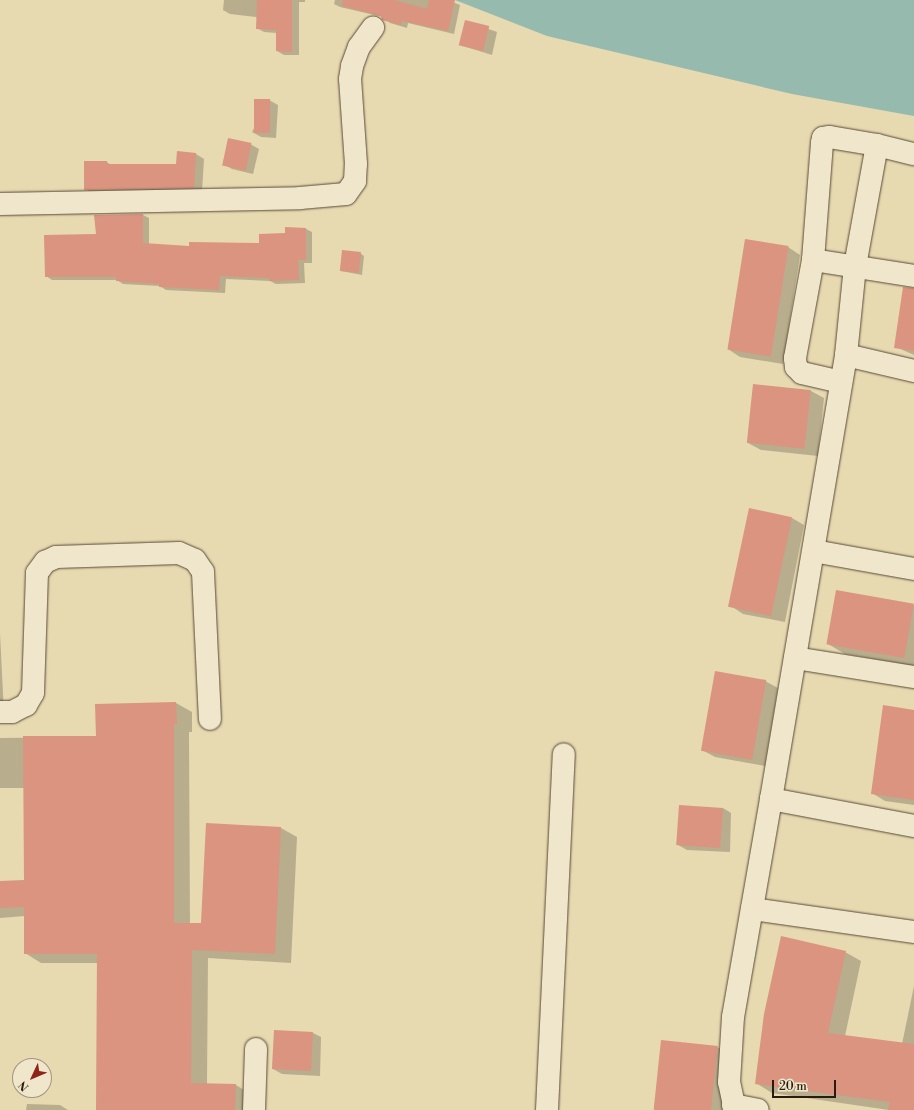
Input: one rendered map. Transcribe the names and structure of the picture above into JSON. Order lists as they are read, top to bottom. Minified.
{"scale_bar":"20 m","north":"bottom left"}
